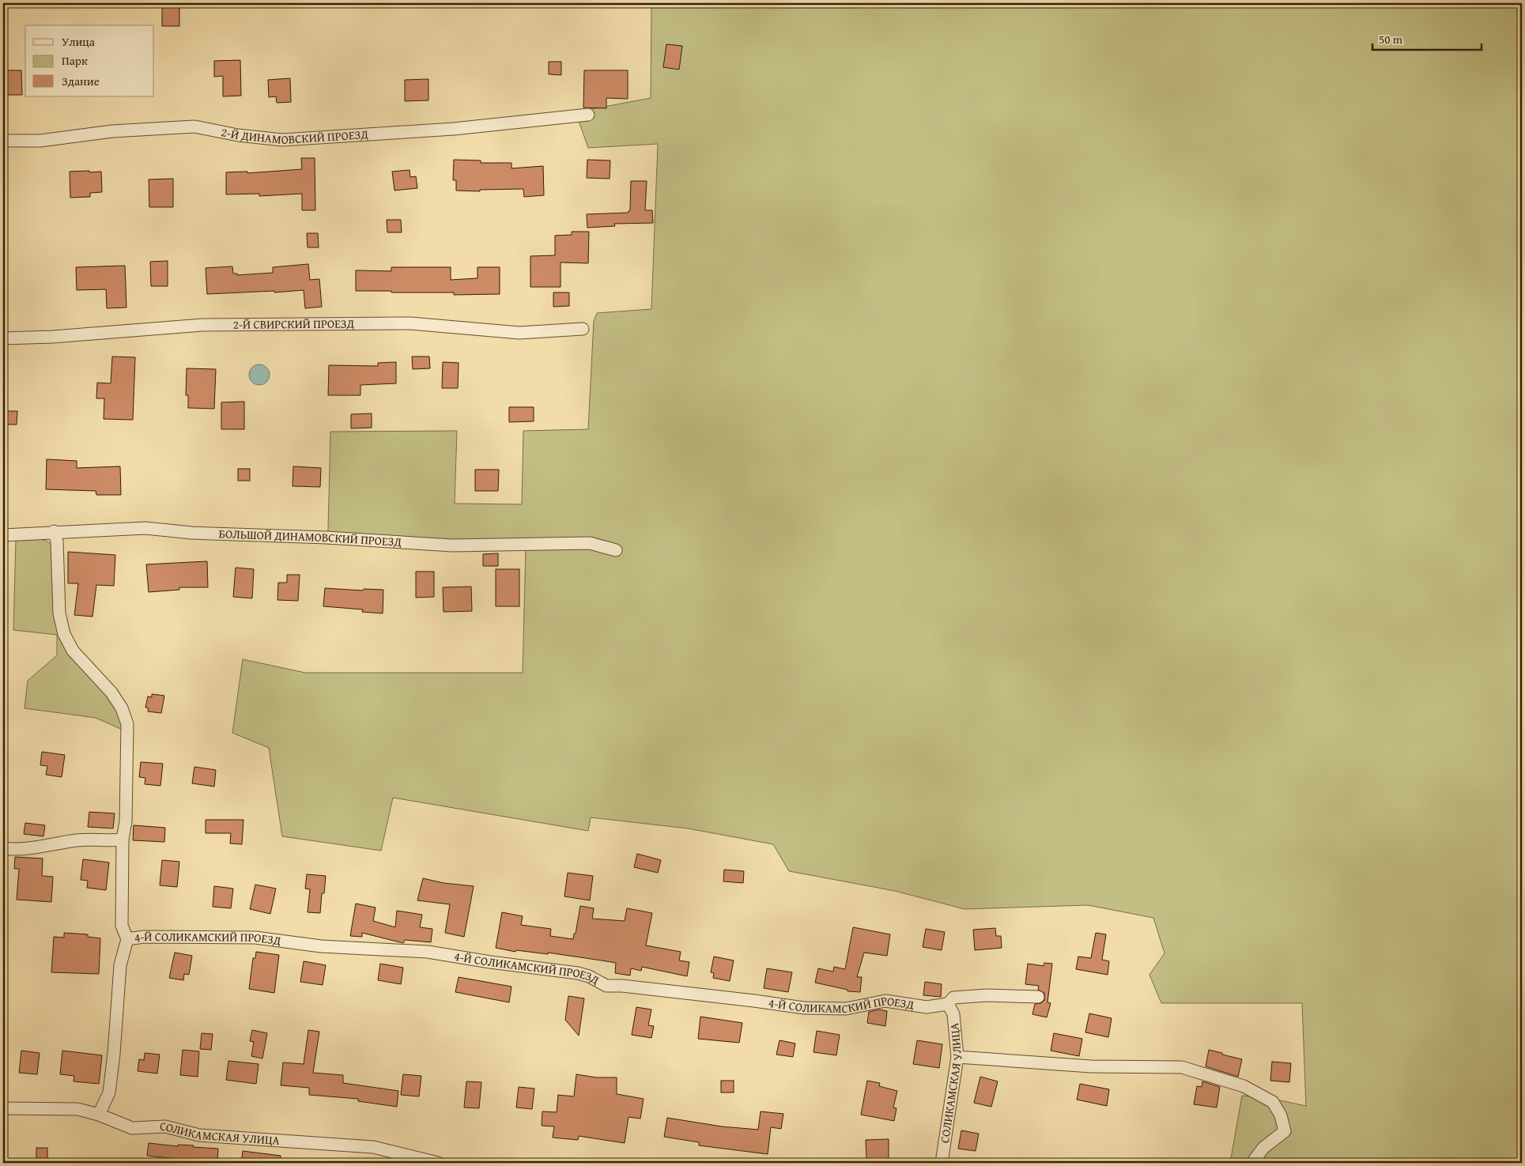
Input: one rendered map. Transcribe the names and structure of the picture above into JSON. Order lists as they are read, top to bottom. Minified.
{"streets":{"street":["2-Й ДИНАМОВСКИЙ ПРОЕЗД","2-Й СВИРСКИЙ ПРОЕЗД","БОЛЬШОЙ ДИНАМОВСКИЙ ПРОЕЗД","4-Й СОЛИКАМСКИЙ ПРОЕЗД","СОЛИКАМСКАЯ УЛИЦА"]},"crossings":[["4-Й СОЛИКАМСКИЙ ПРОЕЗД","СОЛИКАМСКАЯ УЛИЦА"]],"legend":["Улица","Парк","Здание"],"scale_bar":"50 m"}
